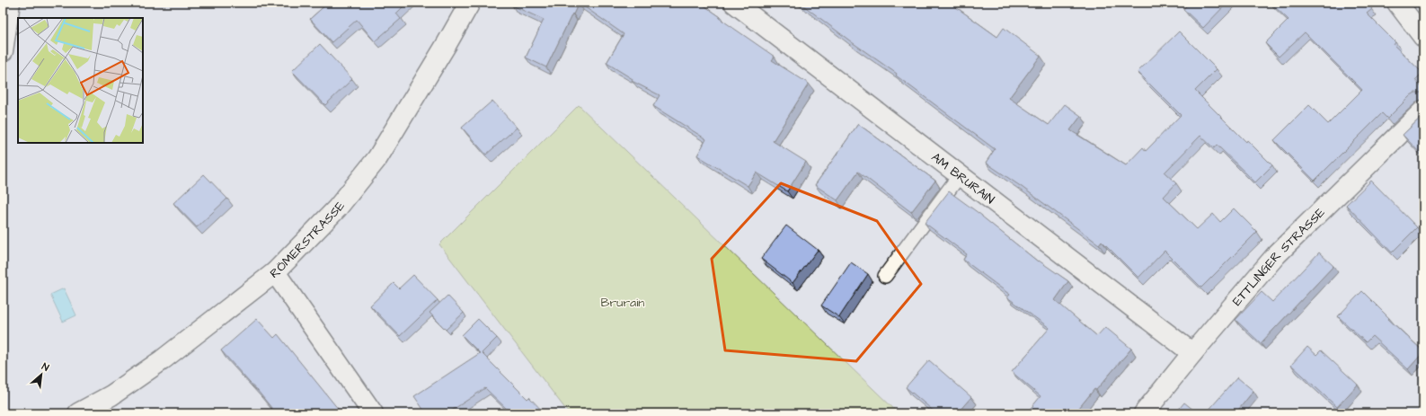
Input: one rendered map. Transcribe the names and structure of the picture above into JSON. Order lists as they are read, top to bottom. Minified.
{"streets":{"street":["AM BRURAIN","RÖMERSTRASSE","ETTLINGER STRASSE"]},"crossings":[["AM BRURAIN","ETTLINGER STRASSE"]],"parks":["Brurain"],"north":"top right"}
